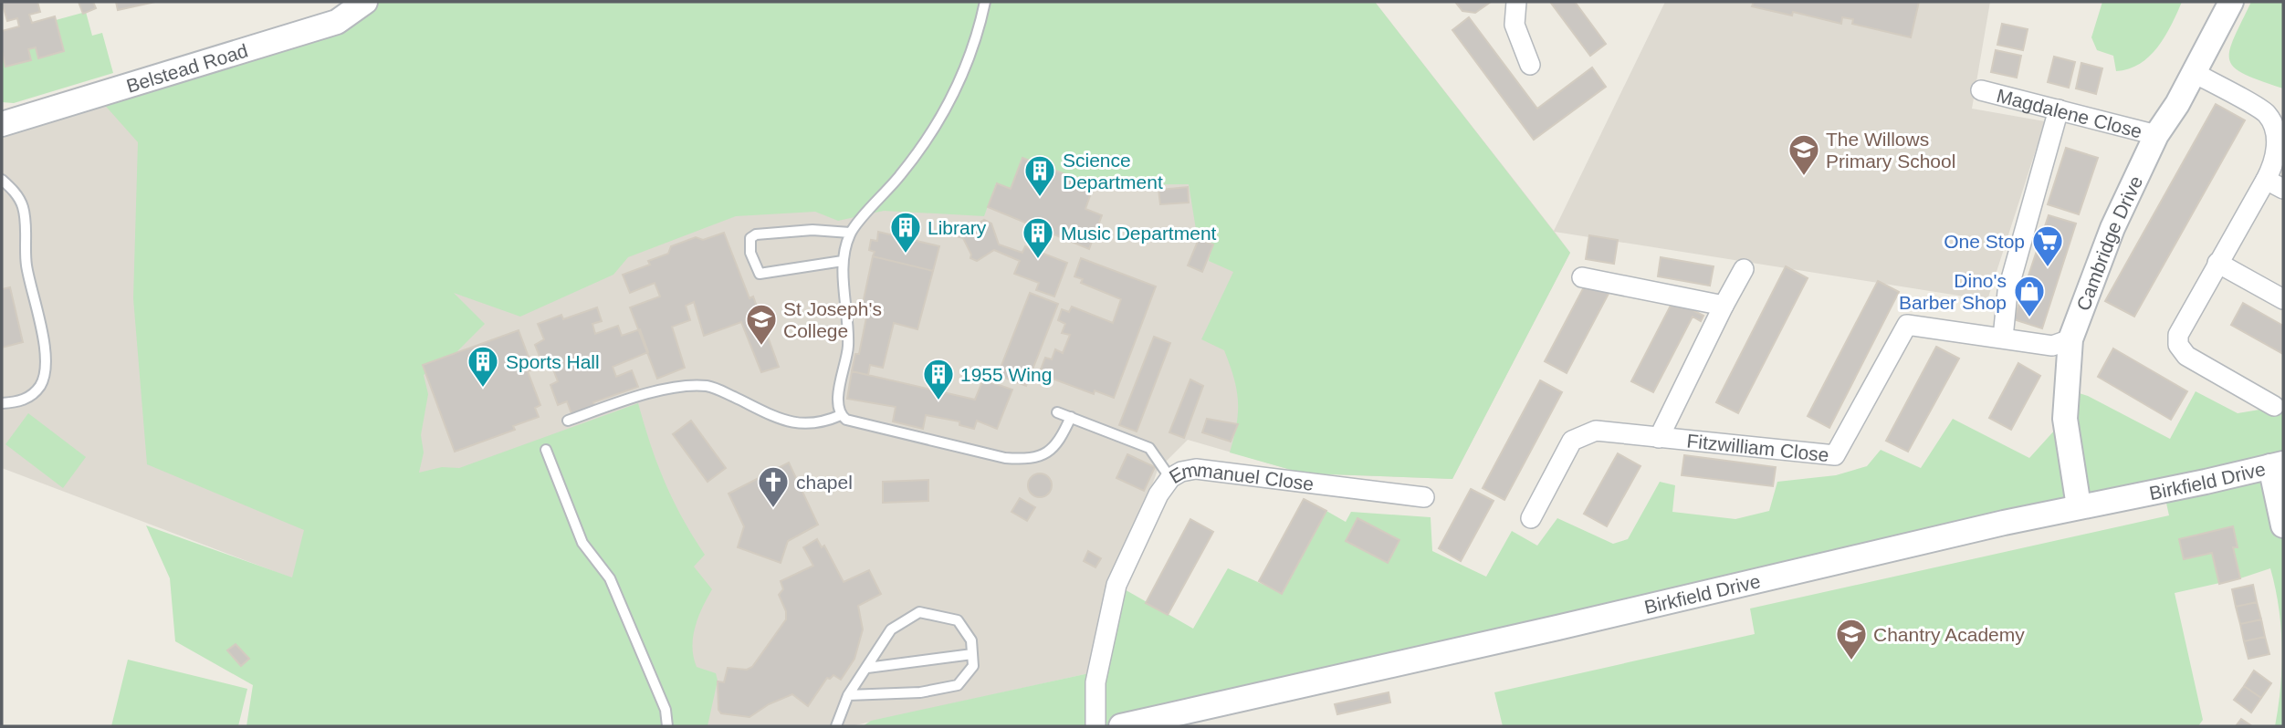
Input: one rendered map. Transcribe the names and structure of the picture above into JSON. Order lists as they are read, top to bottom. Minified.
{"streets":{"street":["Belstead Road","Magdalene Close","Cambridge Drive","Fitzwilliam Close","Birkfield Drive","Emmanuel Close"]},"crossings":[["Magdalene Close","Cambridge Drive"],["Cambridge Drive","Fitzwilliam Close"],["Cambridge Drive","Birkfield Drive"]],"places":{"school or university":["The Willows Primary School","St Joseph's College","Chantry Academy"],"building":["Science Department","Library","Music Department","Sports Hall","1955 Wing"],"supermarket":["One Stop"],"shop":["Dino's Barber Shop"],"church":["chapel"]}}
